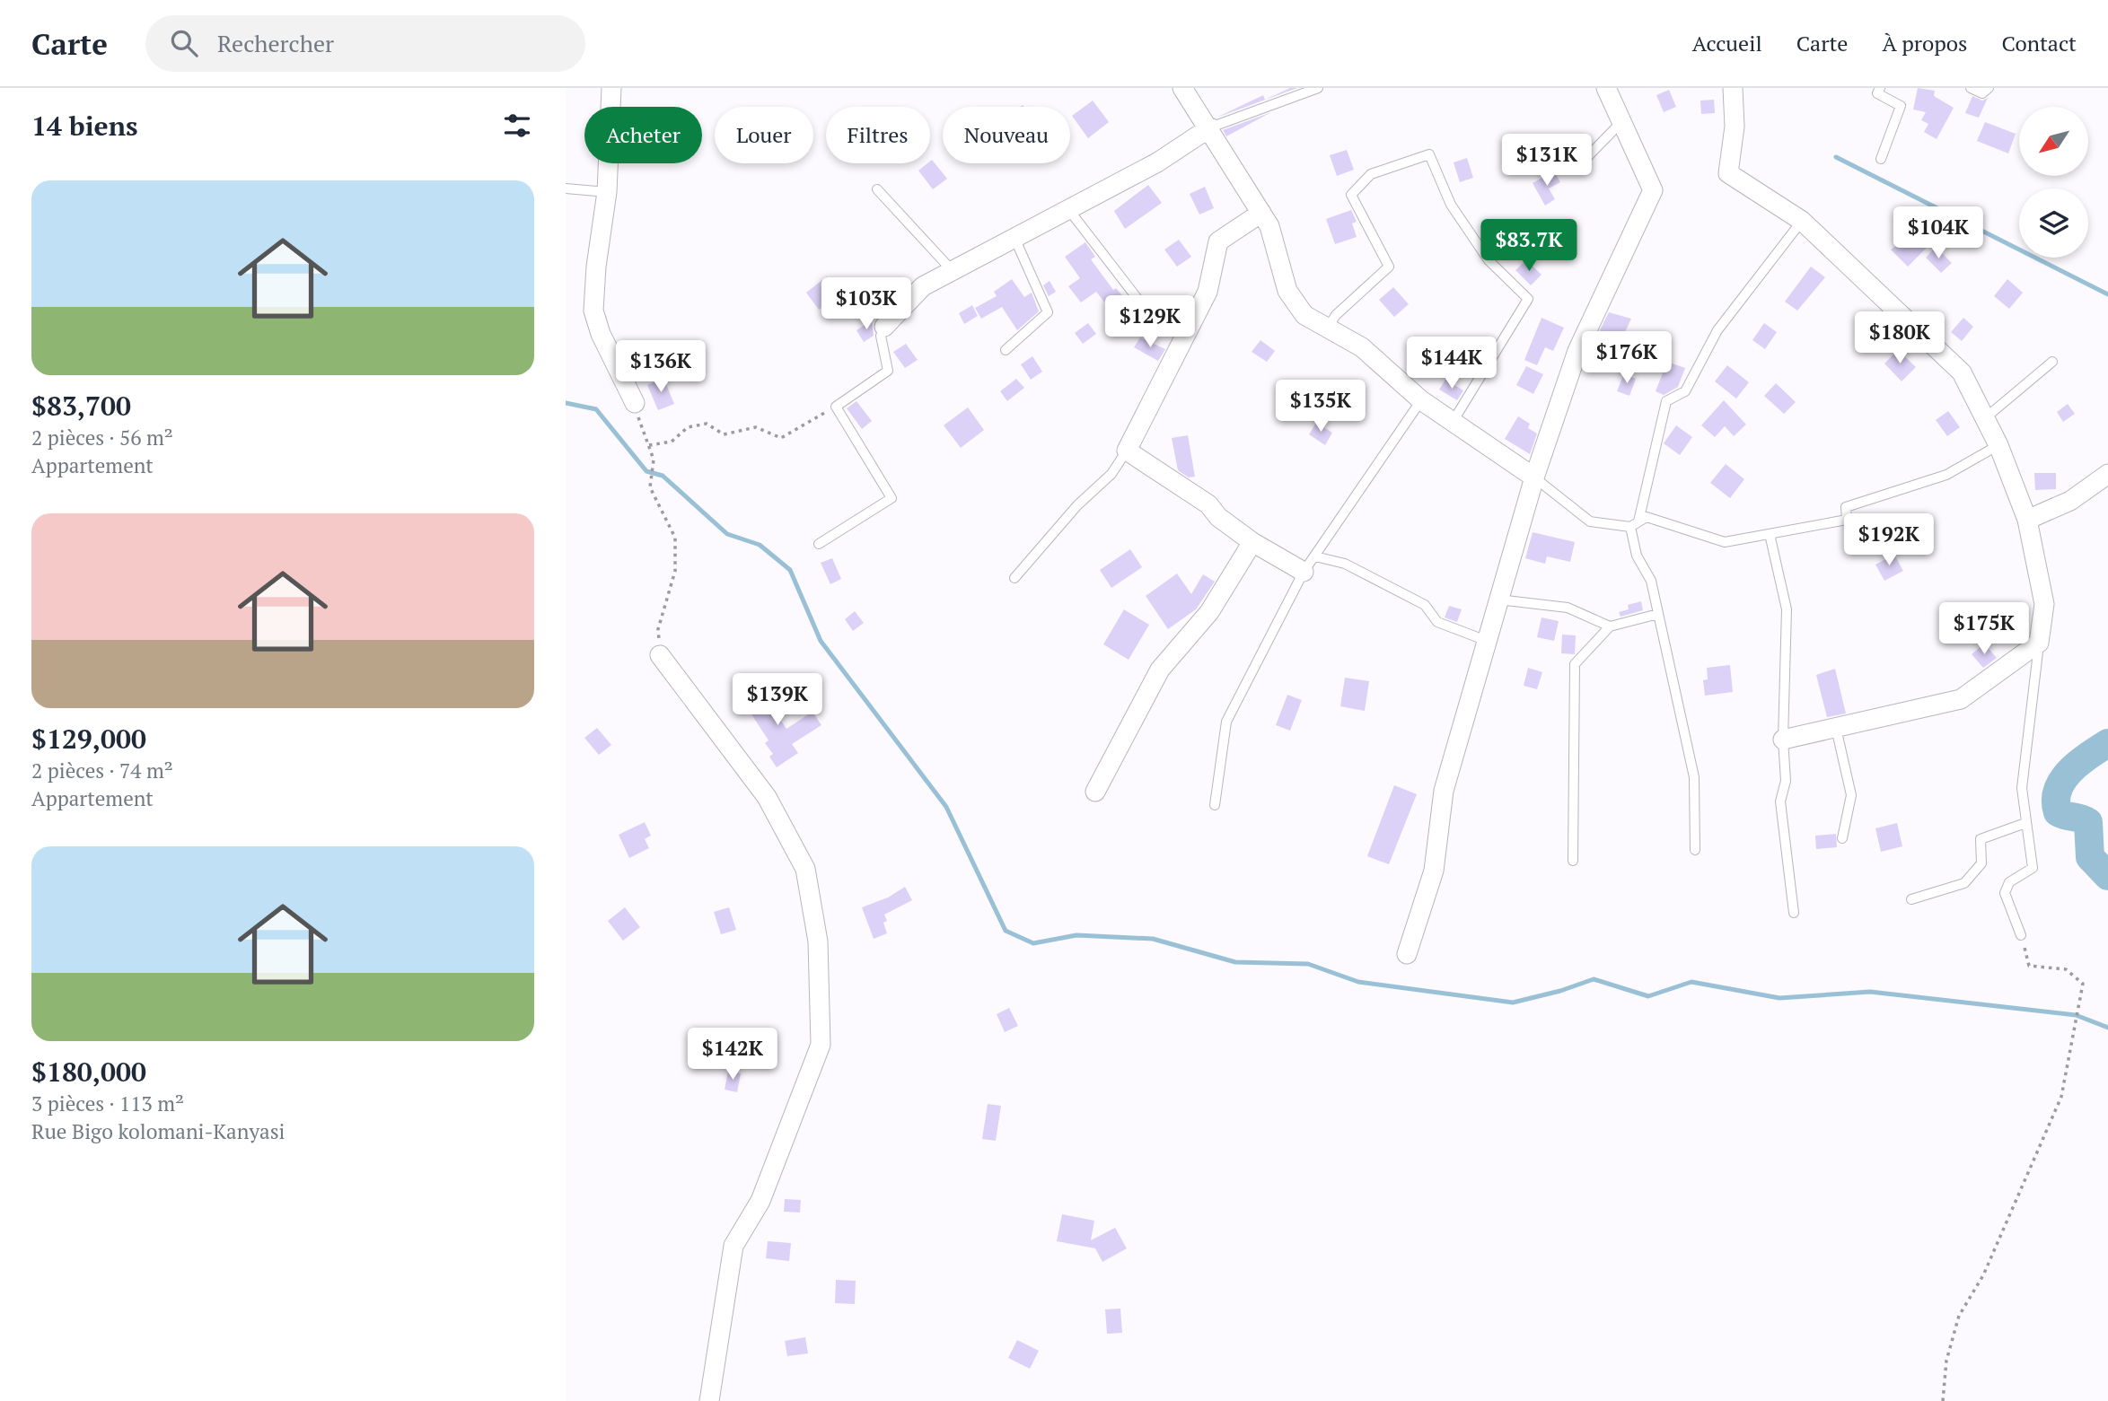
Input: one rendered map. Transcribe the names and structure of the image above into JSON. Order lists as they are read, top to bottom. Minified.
{"north":"bottom left","page":{"header":"Carte","search":"Rechercher","nav":["Accueil","Carte","À propos","Contact"],"heading":"14 biens","chip":["Acheter","Louer","Filtres","Nouveau"],"price":["$131K","$104K","$83.7K","$103K","$129K","$180K","$176K","$144K","$136K","$135K","$192K","$175K","$139K","$142K"],"list":[{"name":"$83,700","note":"2 pièces · 56 m² · Appartement"},{"name":"$129,000","note":"2 pièces · 74 m² · Appartement"},{"name":"$180,000","note":"3 pièces · 113 m² · Rue Bigo kolomani-Kanyasi"}]}}
